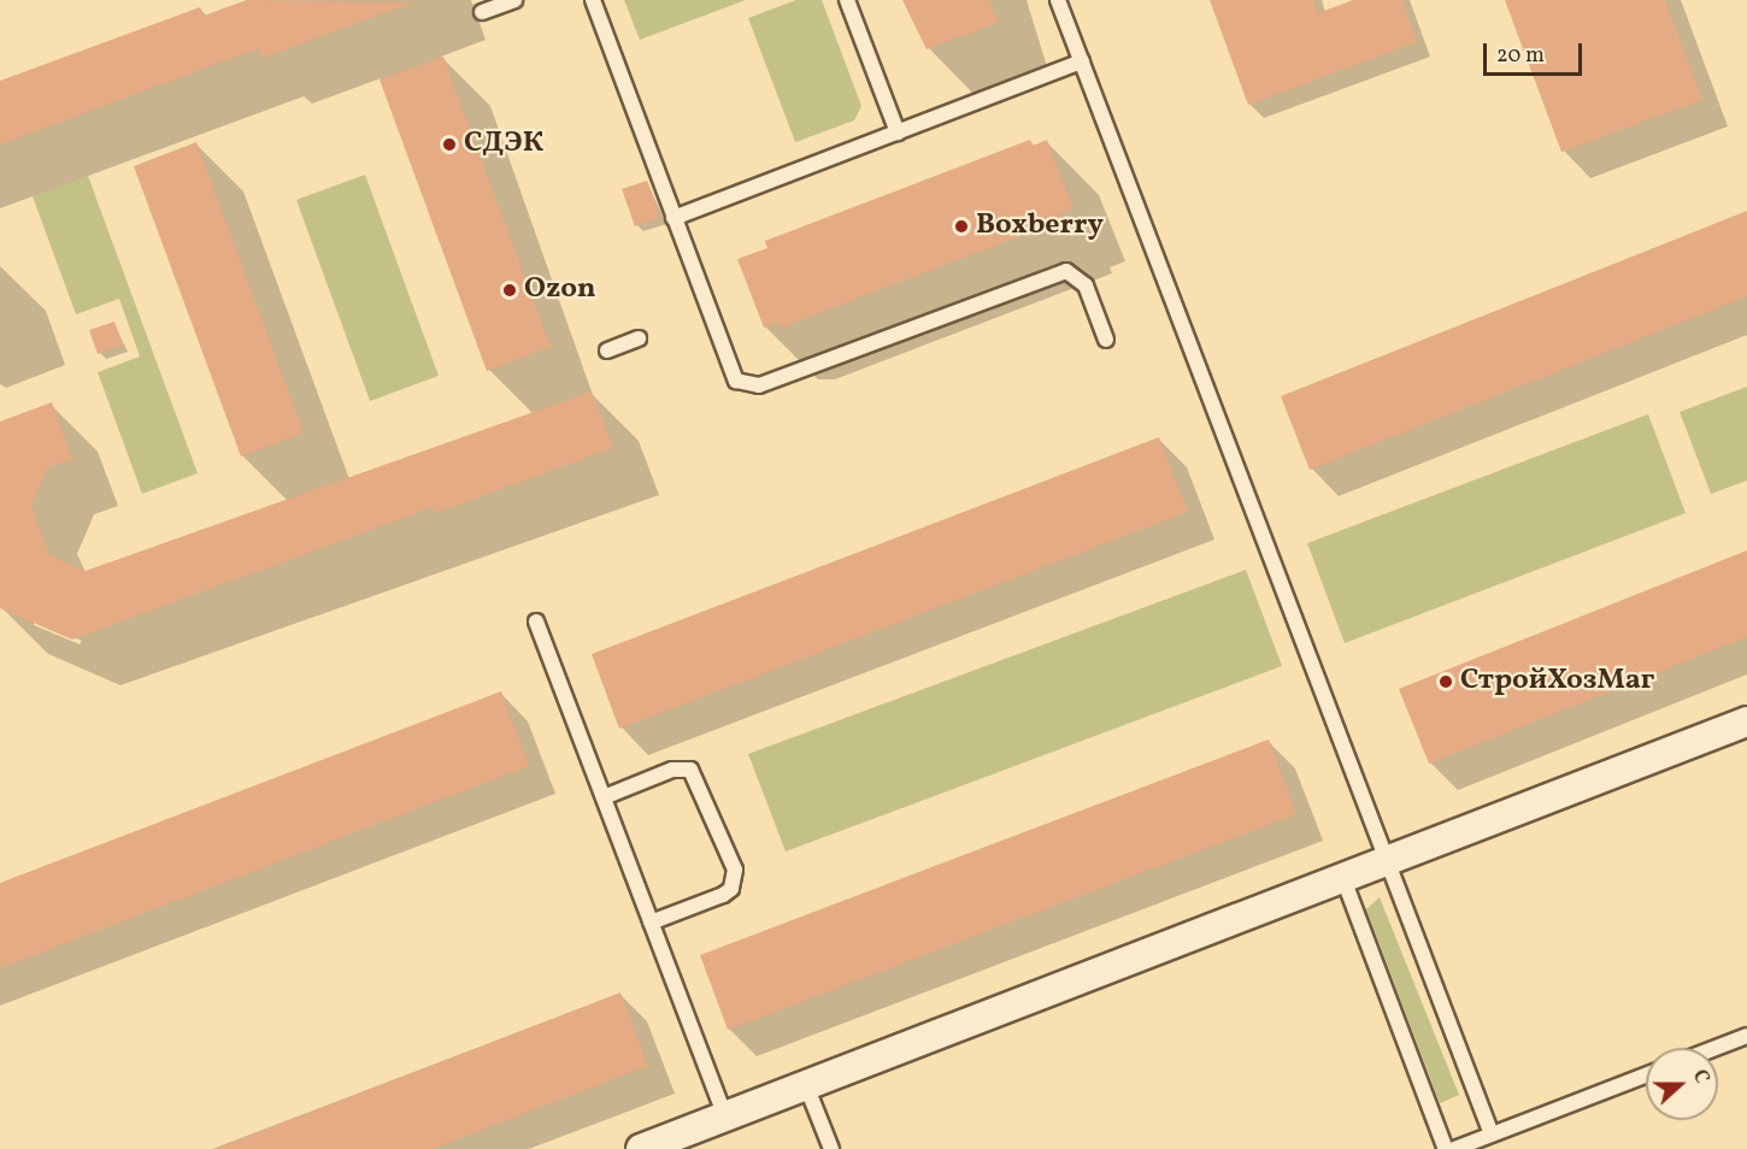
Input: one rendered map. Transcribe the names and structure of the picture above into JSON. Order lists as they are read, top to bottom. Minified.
{"places":["СДЭК","Boxberry","Ozon","СтройХозМаг"],"scale_bar":"20 m","north":"right"}
